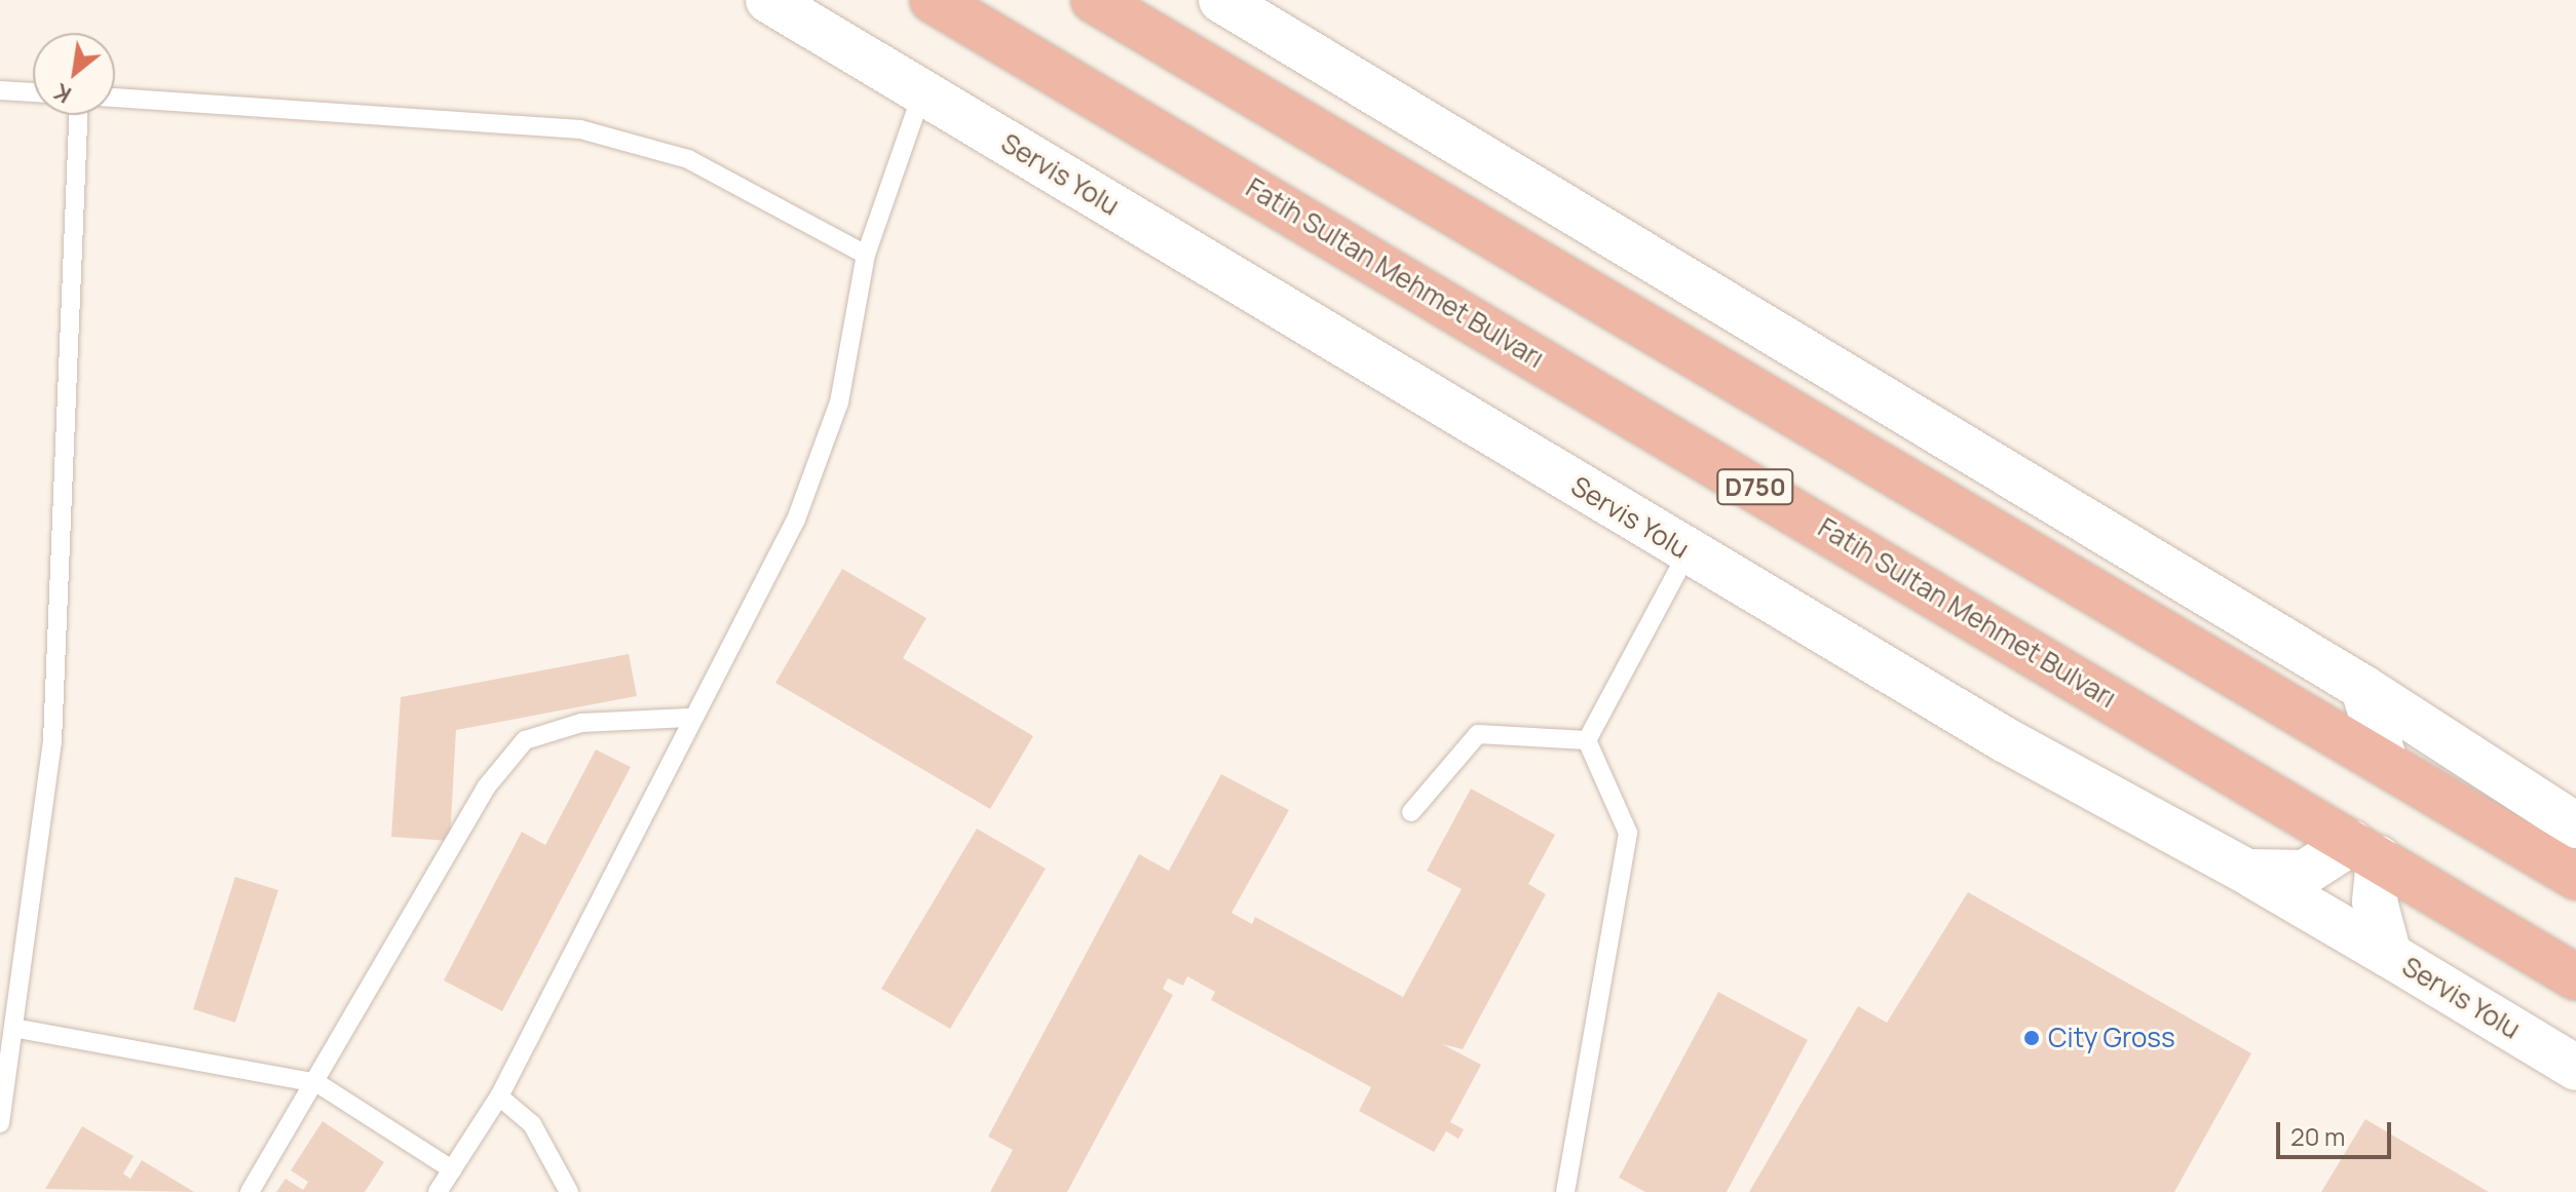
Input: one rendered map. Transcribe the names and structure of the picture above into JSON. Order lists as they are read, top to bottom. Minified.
{"streets":{"highway":["Fatih Sultan Mehmet Bulvarı","D750"],"street":["Servis Yolu"]},"crossings":[["Servis Yolu","Fatih Sultan Mehmet Bulvarı"]],"places":["City Gross"],"scale_bar":"20 m","north":"bottom left"}
